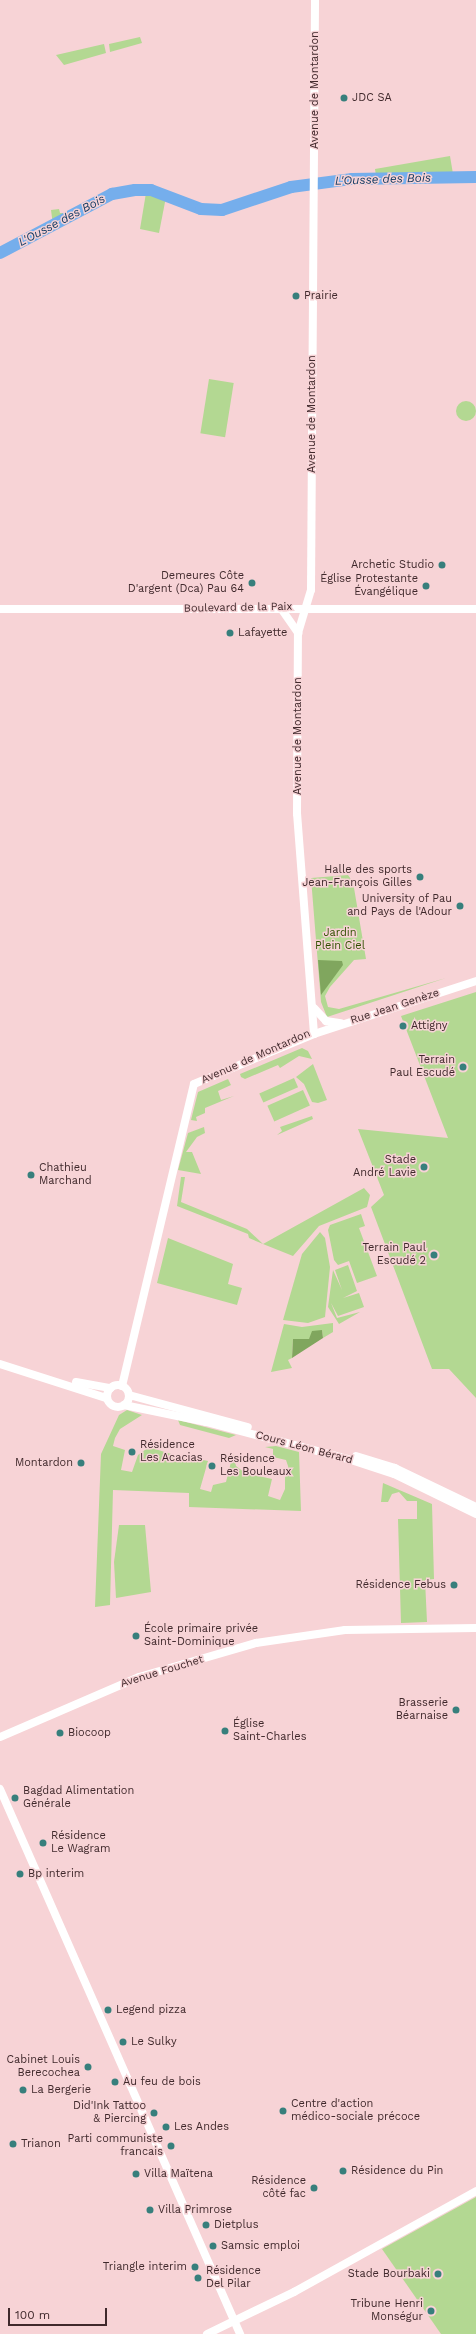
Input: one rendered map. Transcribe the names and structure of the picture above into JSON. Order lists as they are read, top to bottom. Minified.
{"streets":{"street":["Avenue de Montardon","Boulevard de la Paix","Rue Jean Genèze","Cours Léon Bérard","Avenue Fouchet"]},"crossings":[["Avenue de Montardon","Boulevard de la Paix"],["Avenue de Montardon","Rue Jean Genèze"],["Avenue de Montardon","Cours Léon Bérard"]],"water":["L'Ousse des Bois"],"parks":["Jardin Plein Ciel"],"places":["JDC SA","Prairie","Archetic Studio","Demeures Côte D'argent (Dca) Pau 64","Église Protestante Évangélique","Lafayette","Halle des sports Jean-François Gilles","University of Pau and Pays de l'Adour","Attigny","Terrain Paul Escudé","Stade André Lavie","Chathieu Marchand","Terrain Paul Escudé 2","Résidence Les Acacias","Montardon","Résidence Les Bouleaux","Résidence Febus","École primaire privée Saint-Dominique","Brasserie Béarnaise","Église Saint-Charles","Biocoop","Bagdad Alimentation Générale","Résidence Le Wagram","Bp interim","Legend pizza","Le Sulky","Cabinet Louis Berecochea","Au feu de bois","La Bergerie","Centre d'action médico-sociale précoce","Did'Ink Tattoo & Piercing","Les Andes","Trianon","Parti communiste francais","Résidence du Pin","Villa Maïtena","Résidence côté fac","Villa Primrose","Dietplus","Samsic emploi","Triangle interim","Stade Bourbaki","Résidence Del Pilar","Tribune Henri Monségur"],"scale_bar":"100 m"}
